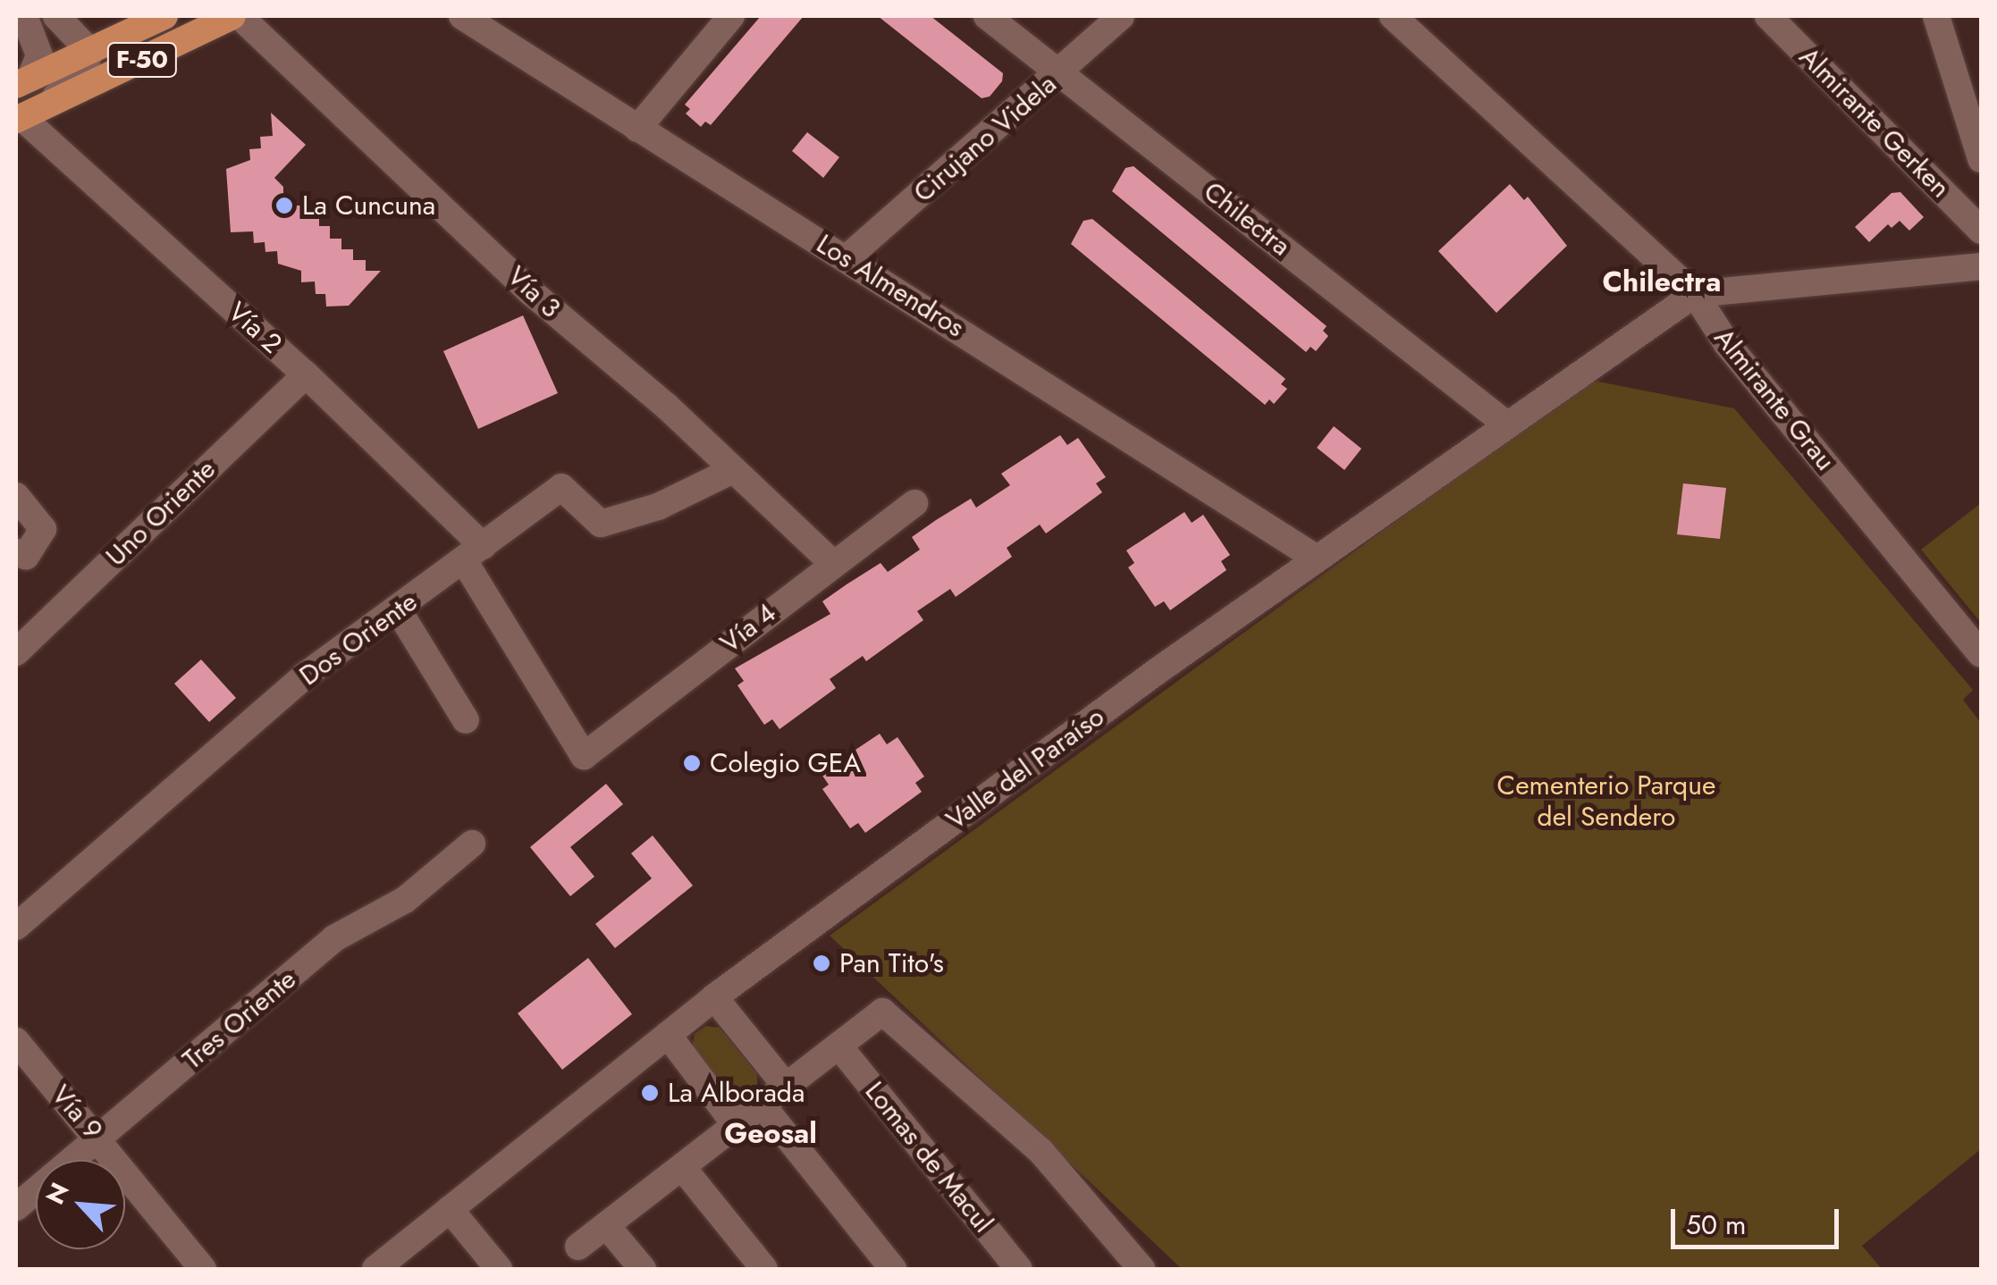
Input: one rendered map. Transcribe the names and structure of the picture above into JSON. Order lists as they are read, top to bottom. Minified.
{"streets":{"main road":["F-50"],"street":["Almirante Gerken","Cirujano Videla","Chilectra","Los Almendros","Vía 3","Vía 2","Almirante Grau","Uno Oriente","Vía 4","Dos Oriente","Valle del Paraíso","Tres Oriente","Vía 9","Lomas de Macul"]},"crossings":[["F-50","Vía 2"],["Cirujano Videla","Chilectra"],["Cirujano Videla","Los Almendros"],["Chilectra","Valle del Paraíso"],["Los Almendros","Valle del Paraíso"],["Vía 3","Vía 4"],["Vía 3","Dos Oriente"],["Vía 2","Uno Oriente"],["Vía 2","Vía 4"],["Vía 2","Dos Oriente"],["Almirante Grau","Valle del Paraíso"],["Tres Oriente","Vía 9"]],"districts":["Chilectra","Geosal"],"parks":["Cementerio Parque del Sendero"],"places":["La Cuncuna","Colegio GEA","Pan Tito's","La Alborada"],"scale_bar":"50 m","north":"top left"}
